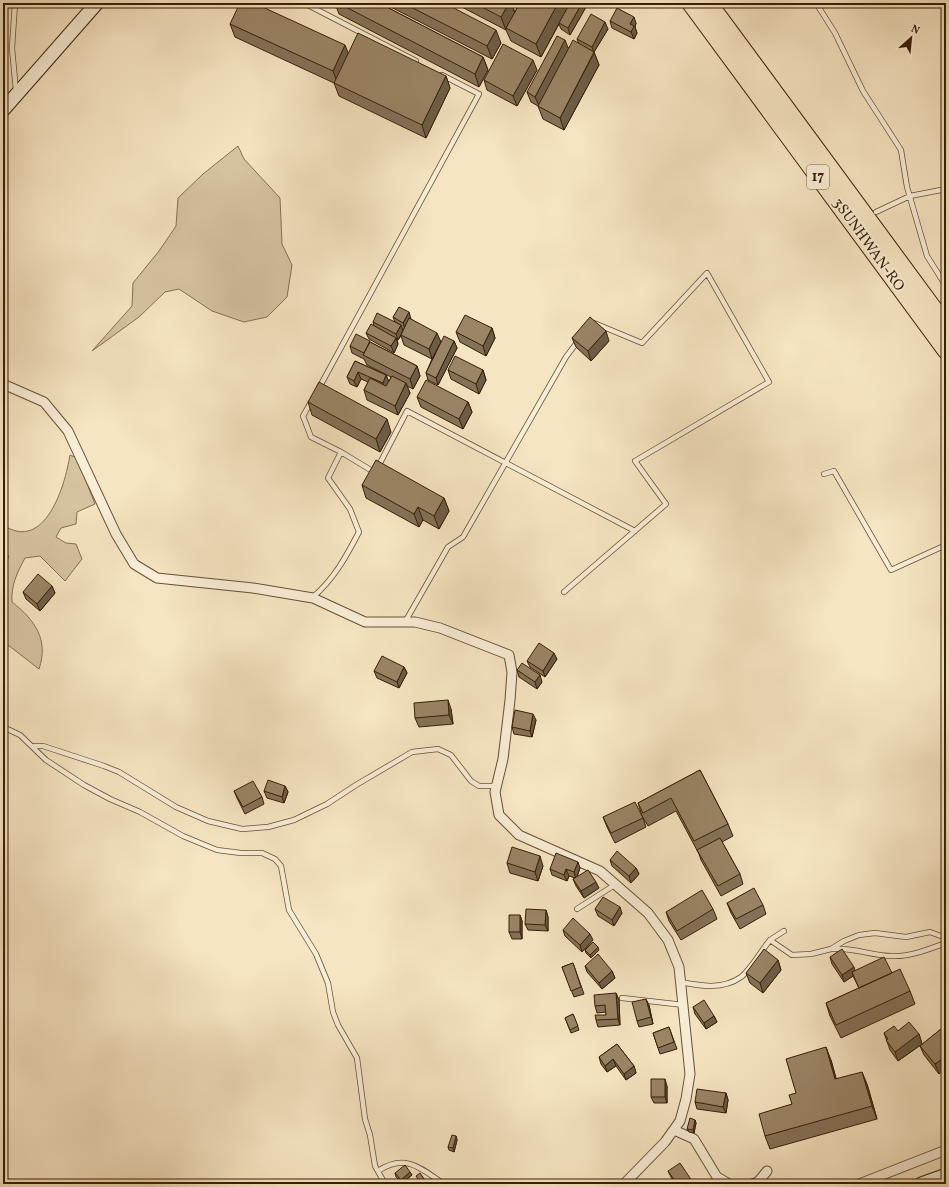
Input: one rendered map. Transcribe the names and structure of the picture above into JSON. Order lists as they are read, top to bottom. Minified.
{"streets":{"highway":["17","3SUNHWAN-RO"]},"north":"top right"}
